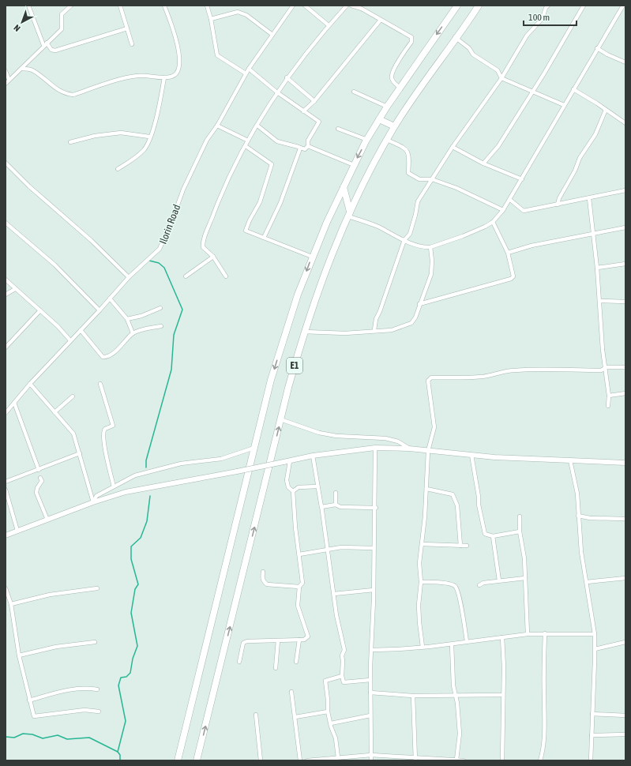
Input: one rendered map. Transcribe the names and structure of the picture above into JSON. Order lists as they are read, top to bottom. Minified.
{"streets":{"highway":["E1"],"street":["Ilorin Road"]},"scale_bar":"100 m","north":"bottom left"}
